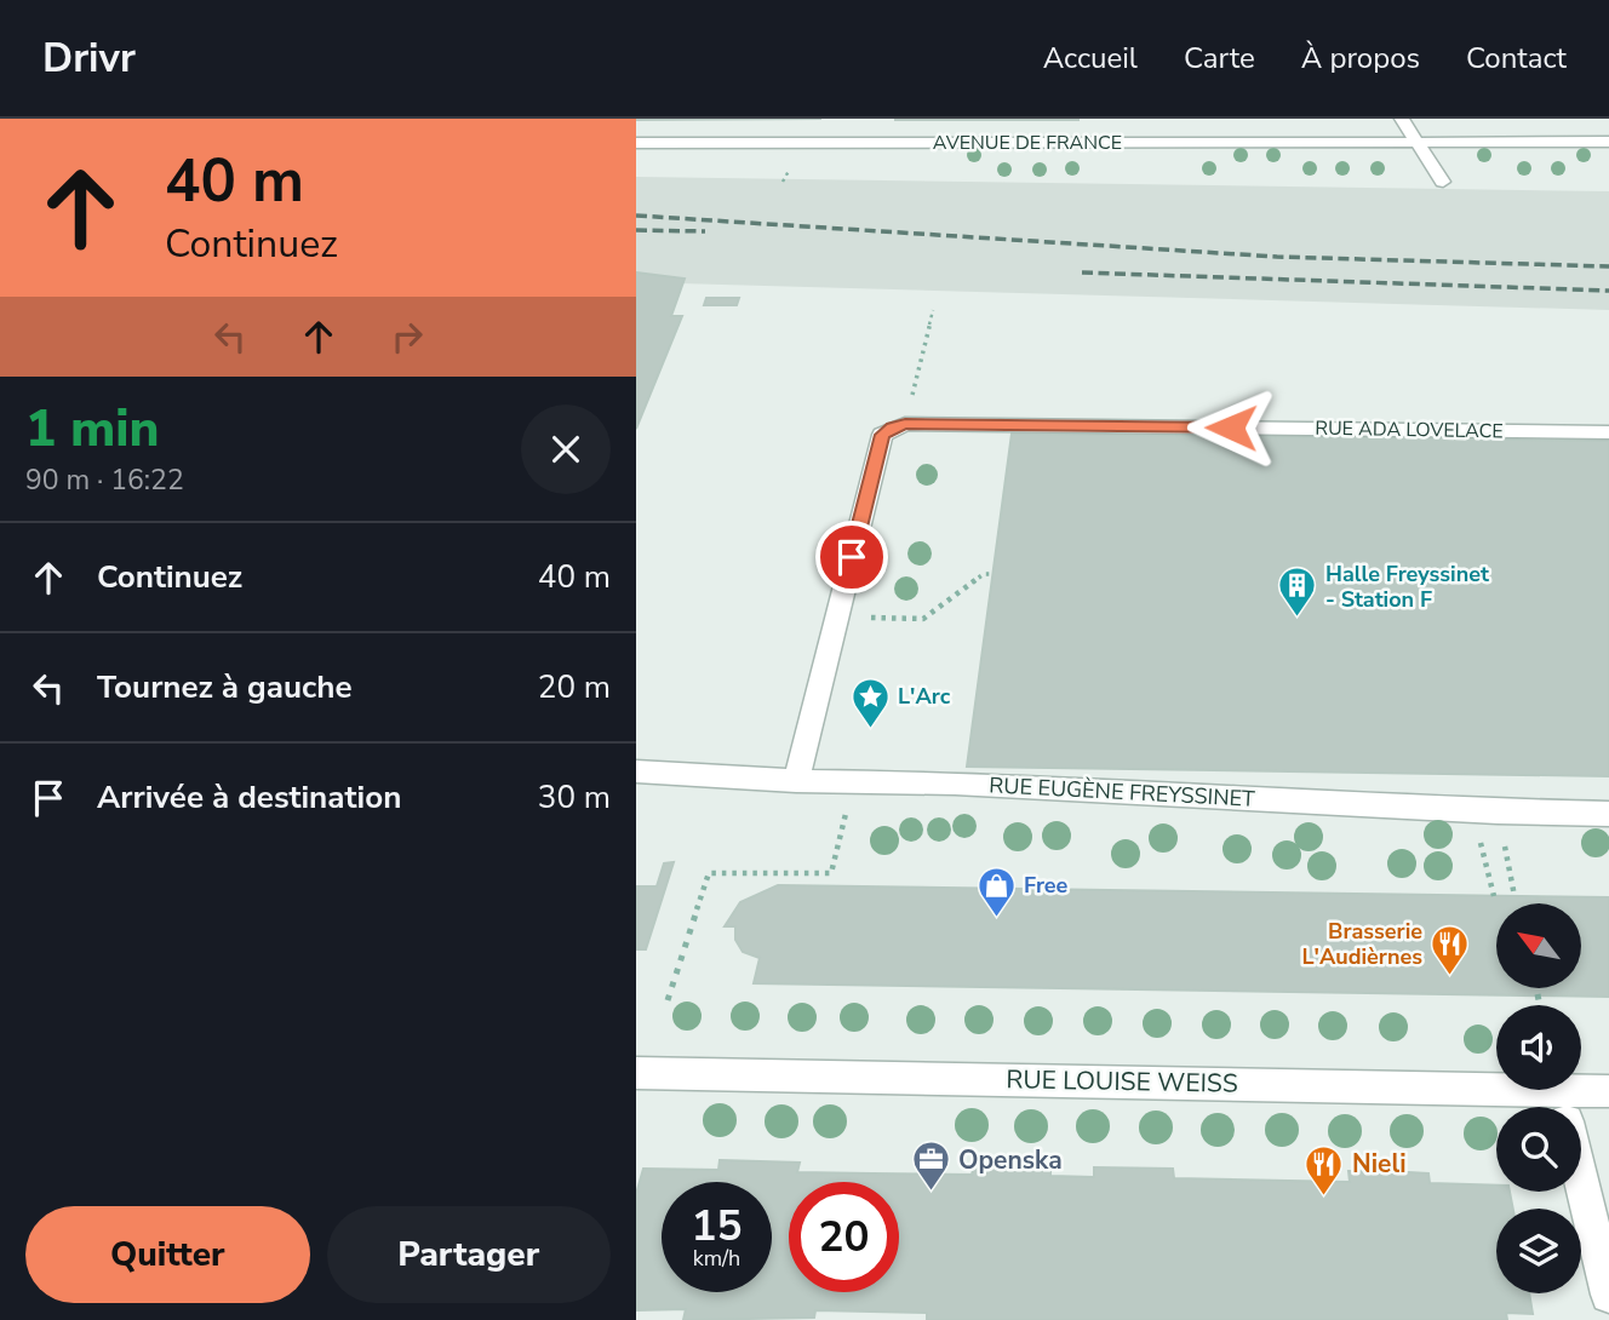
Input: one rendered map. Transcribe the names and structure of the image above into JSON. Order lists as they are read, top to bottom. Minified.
{"streets":{"street":["AVENUE DE FRANCE","RUE ADA LOVELACE","RUE EUGÈNE FREYSSINET","RUE LOUISE WEISS"]},"places":{"building":["Halle Freyssinet - Station F"],"place":["L'Arc"],"shop":["Free"],"restaurant":["Brasserie L'Audièrnes","Nieli"],"office":["Openska"]},"north":"top left","page":{"header":"Drivr","nav":["Accueil","Carte","À propos","Contact"],"turn":["40 m","Continuez"],"heading":["1 min","90 m · 16:22"],"list":[{"name":"Continuez","value":"40 m"},{"name":"Tournez à gauche","value":"20 m"},{"name":"Arrivée à destination","value":"30 m"}],"speed":"15 km/h","limit":"20","buttons":["Quitter","Partager"]}}
